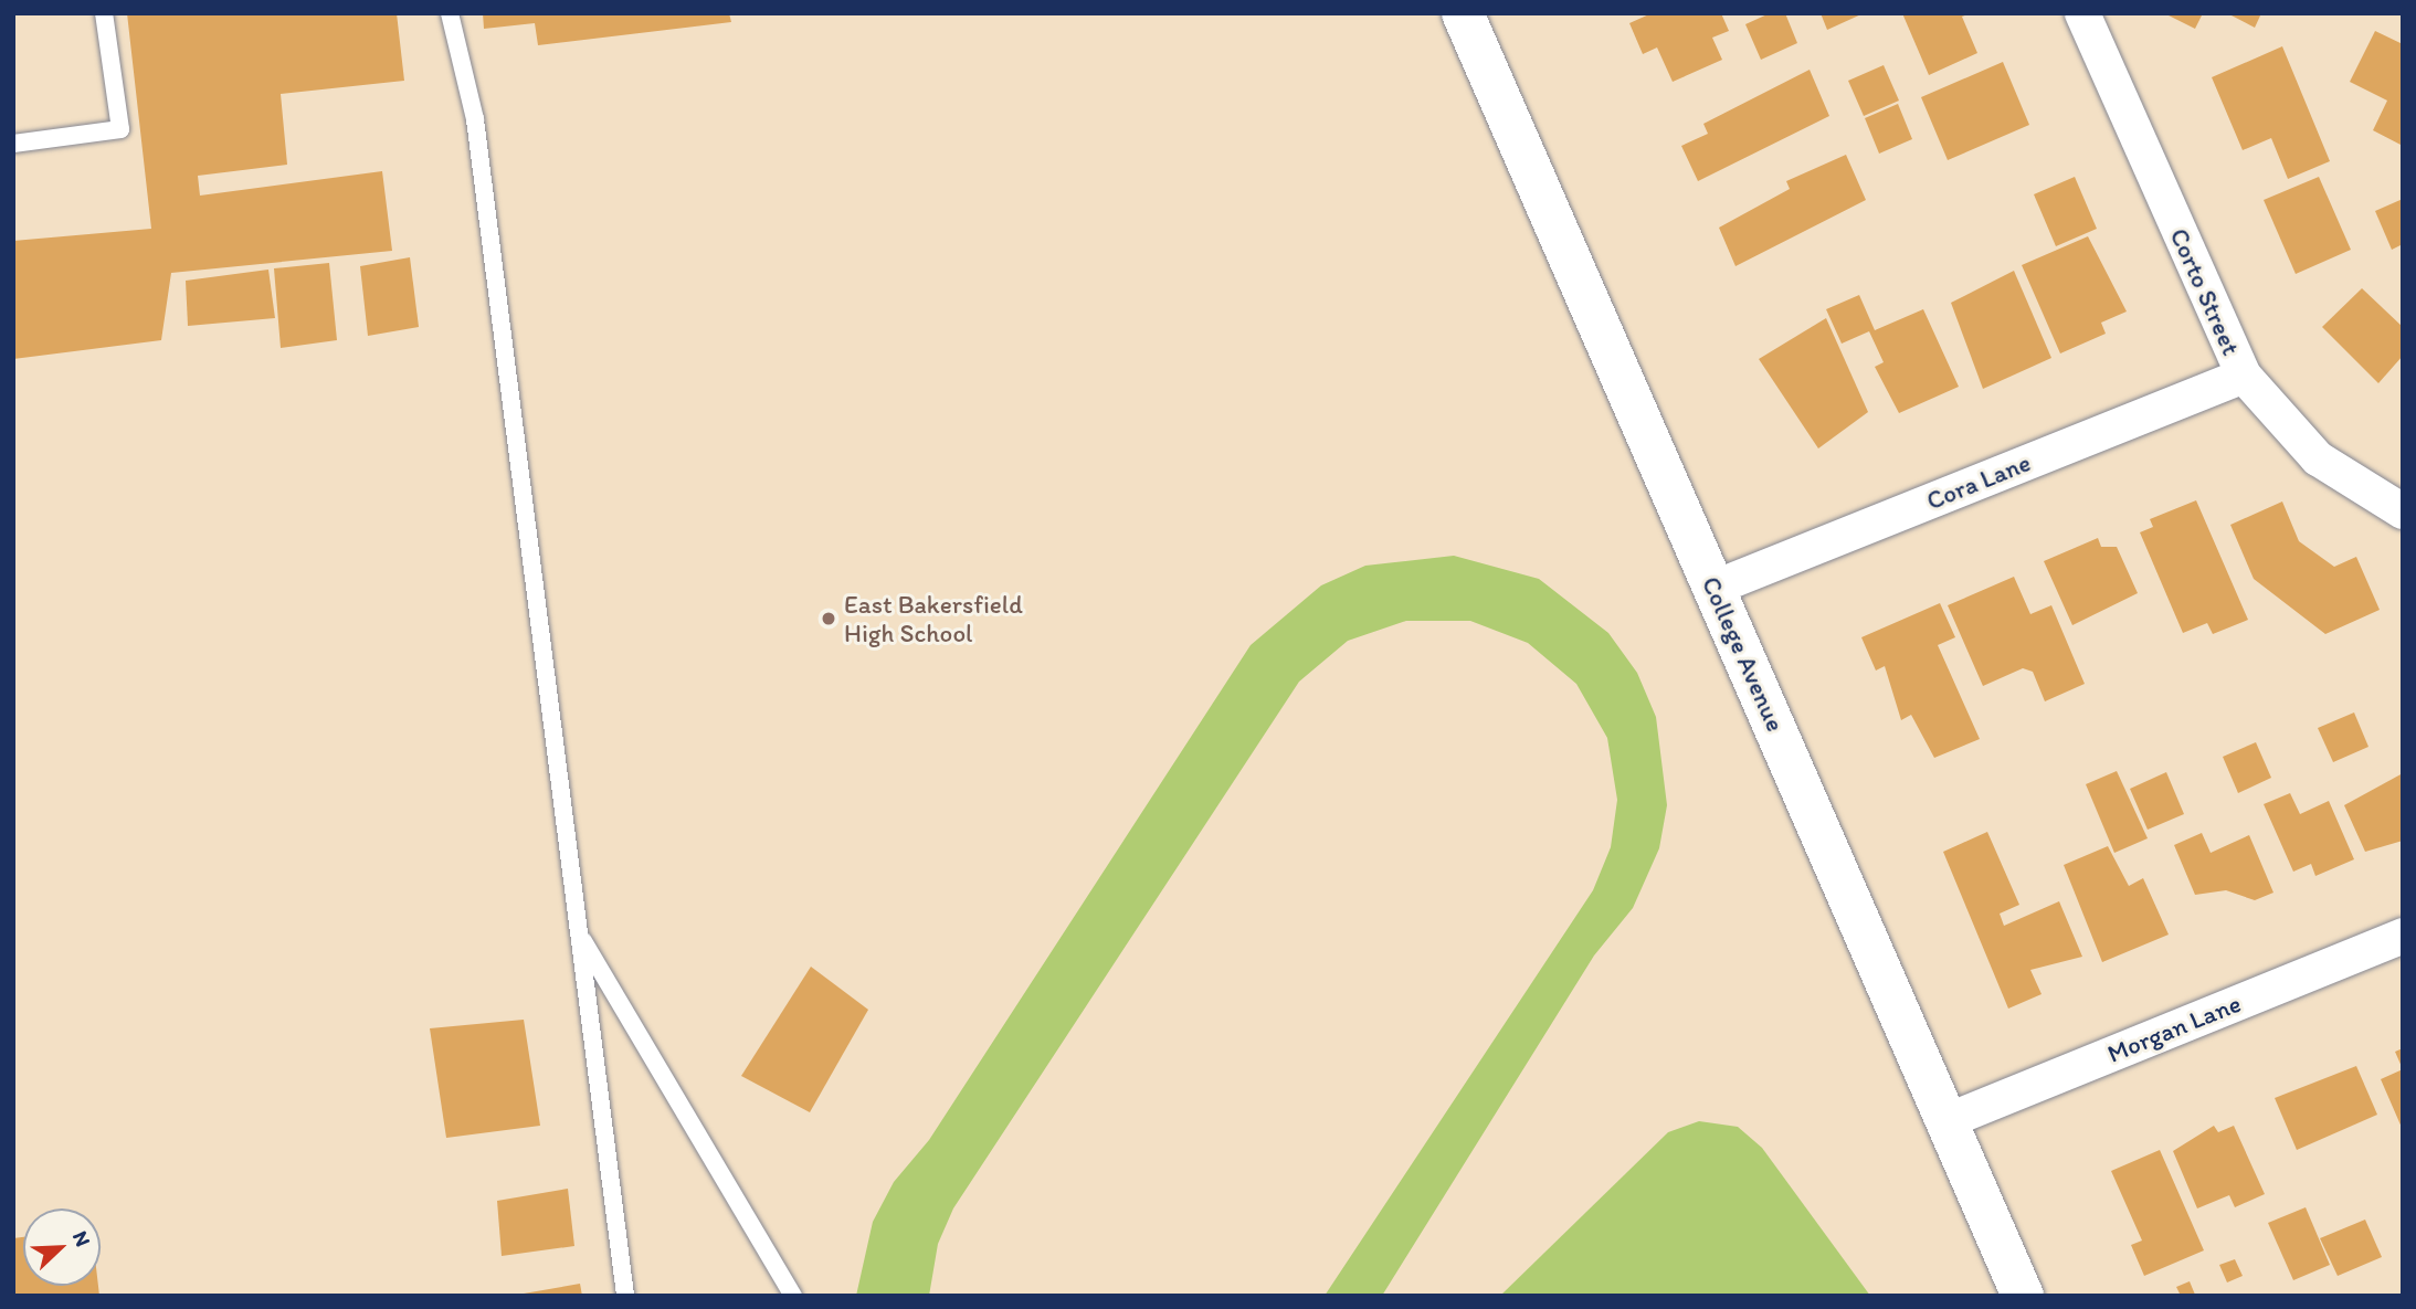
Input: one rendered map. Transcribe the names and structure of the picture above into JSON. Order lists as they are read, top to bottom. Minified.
{"streets":{"street":["Corto Street","Cora Lane","College Avenue","Morgan Lane"]},"crossings":[["Corto Street","Cora Lane"],["Cora Lane","College Avenue"],["College Avenue","Morgan Lane"]],"places":["East Bakersfield High School"],"north":"top right"}
